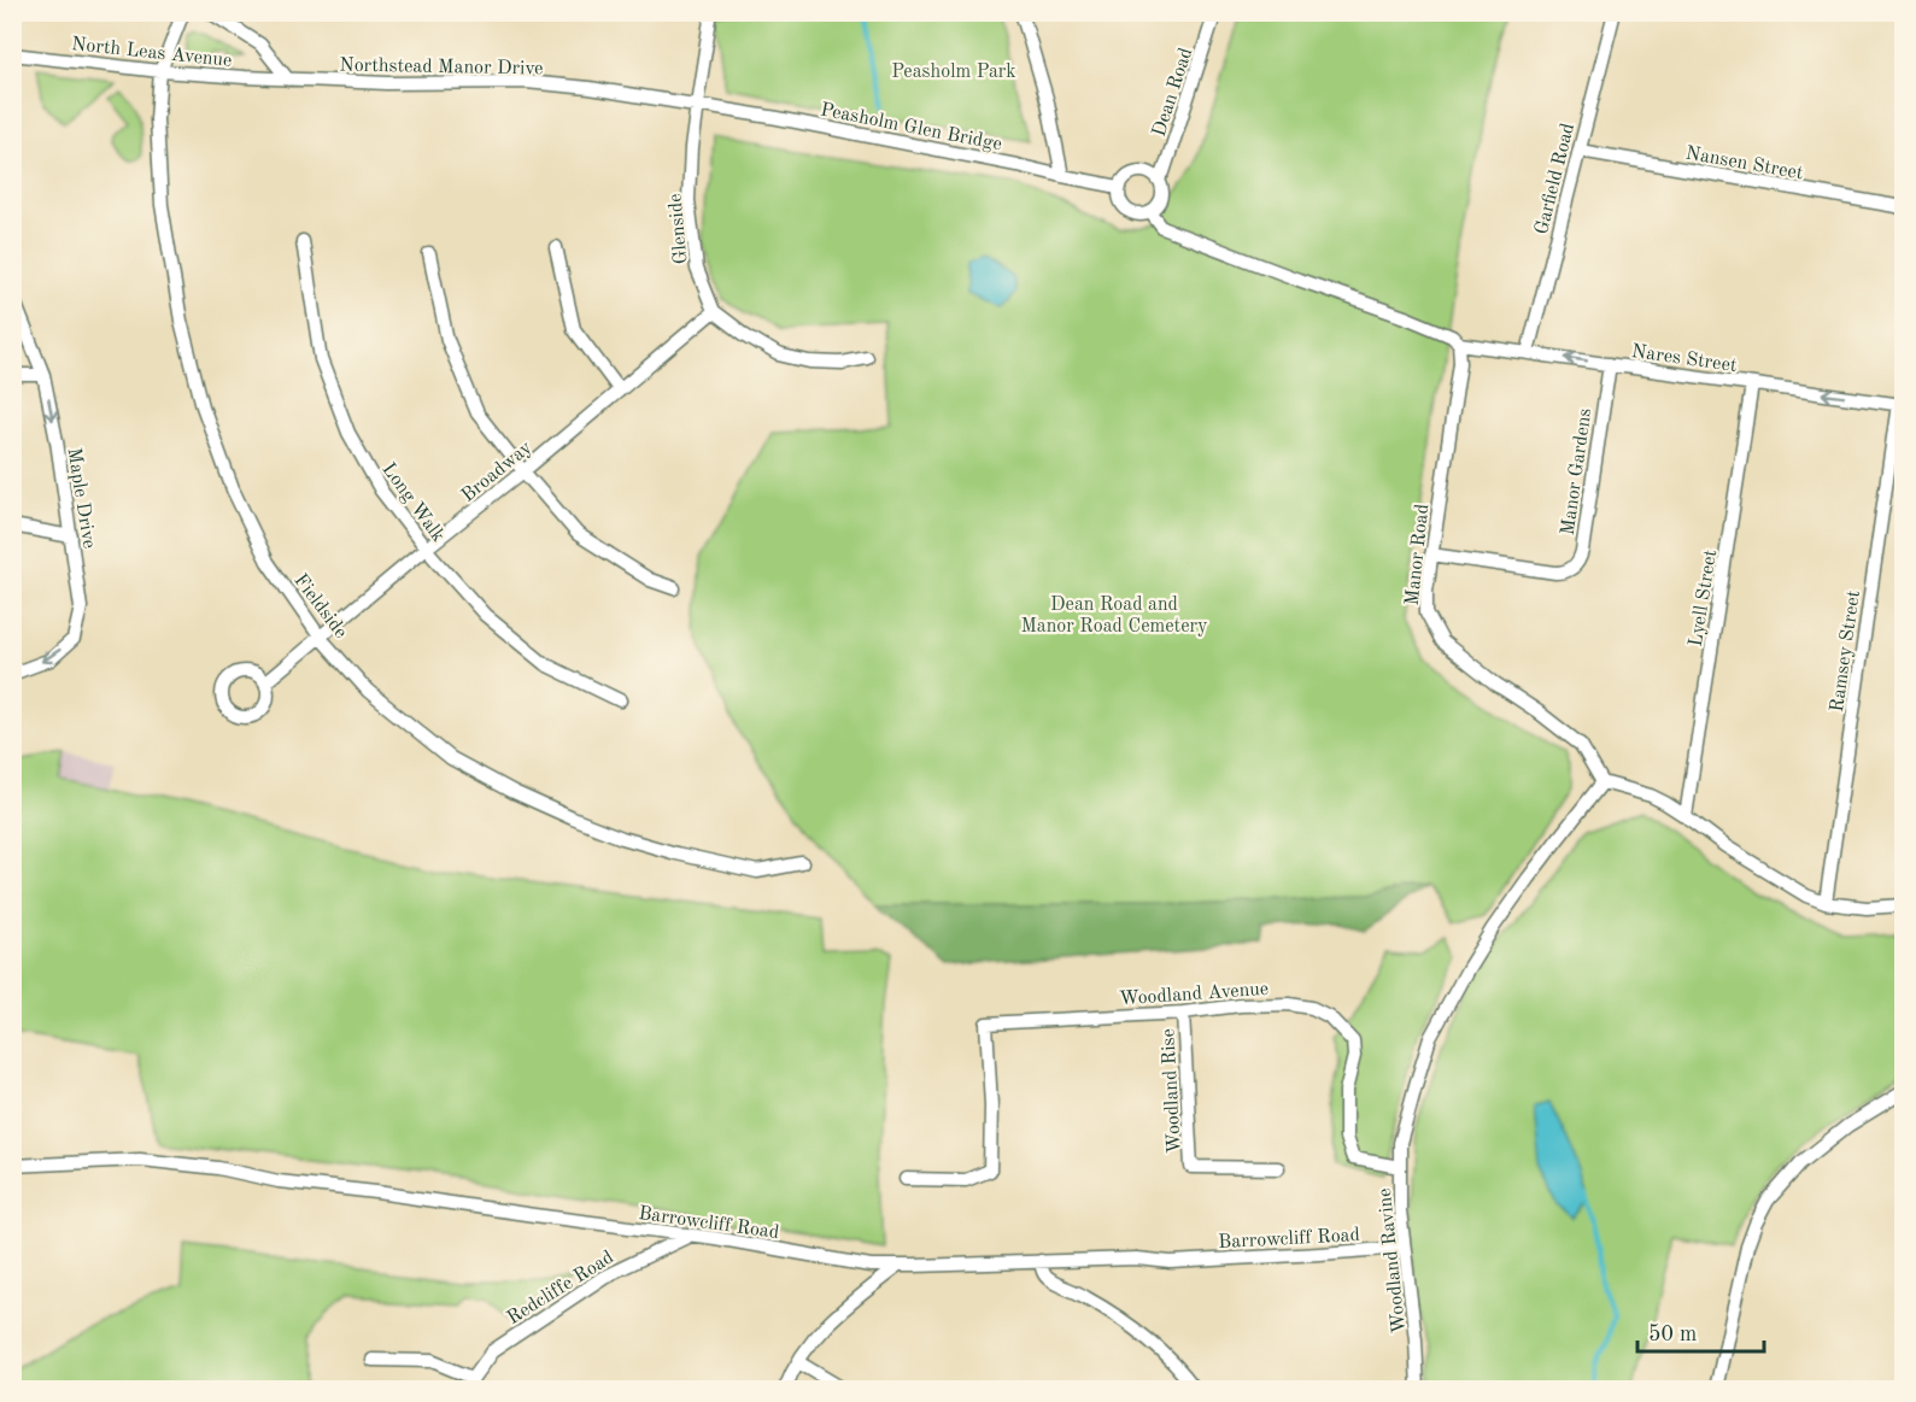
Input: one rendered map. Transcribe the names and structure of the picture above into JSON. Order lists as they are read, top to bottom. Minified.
{"streets":{"street":["North Leas Avenue","Northstead Manor Drive","Dean Road","Peasholm Glen Bridge","Nansen Street","Garfield Road","Glenside","Nares Street","Broadway","Manor Gardens","Maple Drive","Long Walk","Manor Road","Lyell Street","Fieldside","Ramsey Street","Woodland Avenue","Woodland Rise","Barrowcliff Road","Woodland Ravine","Redcliffe Road"]},"crossings":[["North Leas Avenue","Northstead Manor Drive"],["North Leas Avenue","Fieldside"],["Northstead Manor Drive","Peasholm Glen Bridge"],["Northstead Manor Drive","Glenside"],["Dean Road","Peasholm Glen Bridge"],["Peasholm Glen Bridge","Glenside"],["Nansen Street","Garfield Road"],["Garfield Road","Nares Street"],["Glenside","Broadway"],["Nares Street","Manor Gardens"],["Nares Street","Manor Road"],["Nares Street","Lyell Street"],["Nares Street","Ramsey Street"],["Broadway","Long Walk"],["Broadway","Fieldside"],["Manor Gardens","Manor Road"],["Manor Road","Woodland Ravine"],["Woodland Avenue","Woodland Rise"],["Woodland Avenue","Woodland Ravine"],["Barrowcliff Road","Woodland Ravine"],["Barrowcliff Road","Redcliffe Road"]],"one_way":["Nares Street","Maple Drive"],"parks":["Peasholm Park","Dean Road and Manor Road Cemetery"],"scale_bar":"50 m"}
